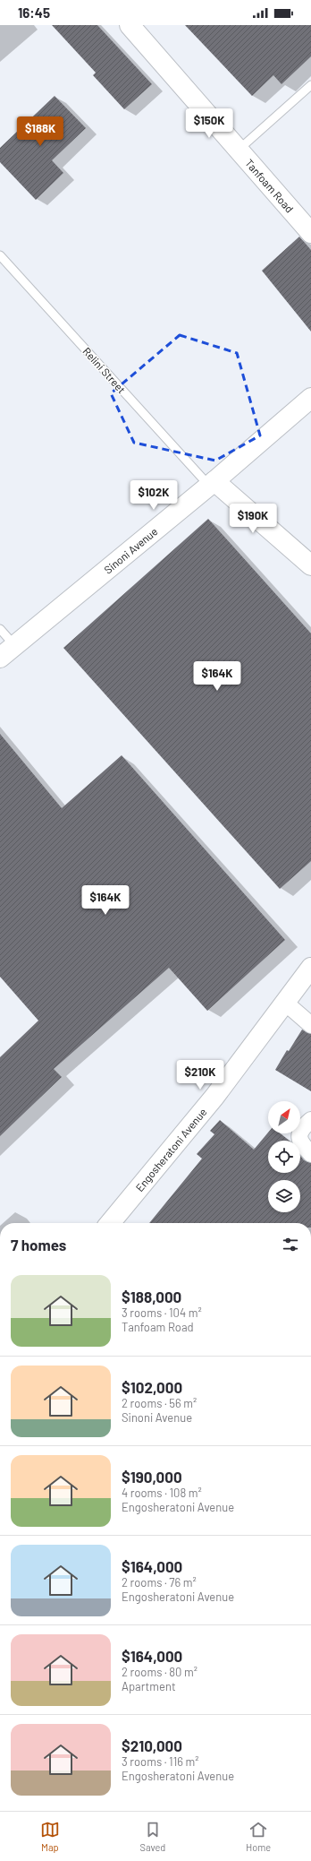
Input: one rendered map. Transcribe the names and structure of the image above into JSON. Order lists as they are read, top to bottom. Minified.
{"streets":{"street":["Tanfoam Road","Sinoni Avenue","Engosheratoni Avenue"],"lane":["Relini Street"]},"crossings":[["Relini Street","Sinoni Avenue"]],"north":"top right","page":{"status":"16:45","price":["$150K","$188K","$102K","$190K","$164K","$164K","$210K"],"heading":"7 homes","list":[{"name":"$188,000","note":"3 rooms · 104 m² · Tanfoam Road"},{"name":"$102,000","note":"2 rooms · 56 m² · Sinoni Avenue"},{"name":"$190,000","note":"4 rooms · 108 m² · Engosheratoni Avenue"},{"name":"$164,000","note":"2 rooms · 76 m² · Engosheratoni Avenue"},{"name":"$164,000","note":"2 rooms · 80 m² · Apartment"},{"name":"$210,000","note":"3 rooms · 116 m² · Engosheratoni Avenue"}],"tabs":["Map","Saved","Home"]}}
